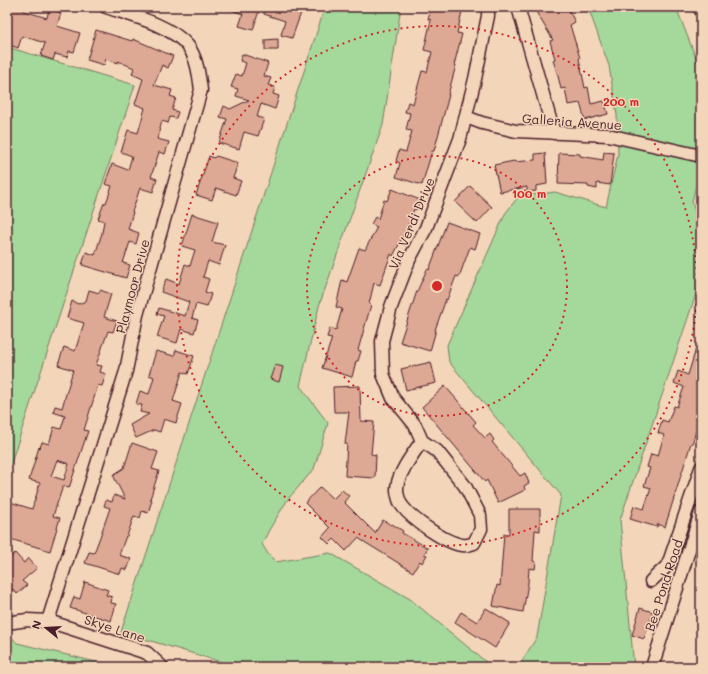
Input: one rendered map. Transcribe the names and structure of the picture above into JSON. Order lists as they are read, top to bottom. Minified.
{"streets":{"street":["Galleria Avenue","Via Verdi Drive","Playmoor Drive","Bee Pond Road","Skye Lane"]},"crossings":[["Galleria Avenue","Via Verdi Drive"],["Playmoor Drive","Skye Lane"]],"north":"left","rings":["200 m","100 m"]}
